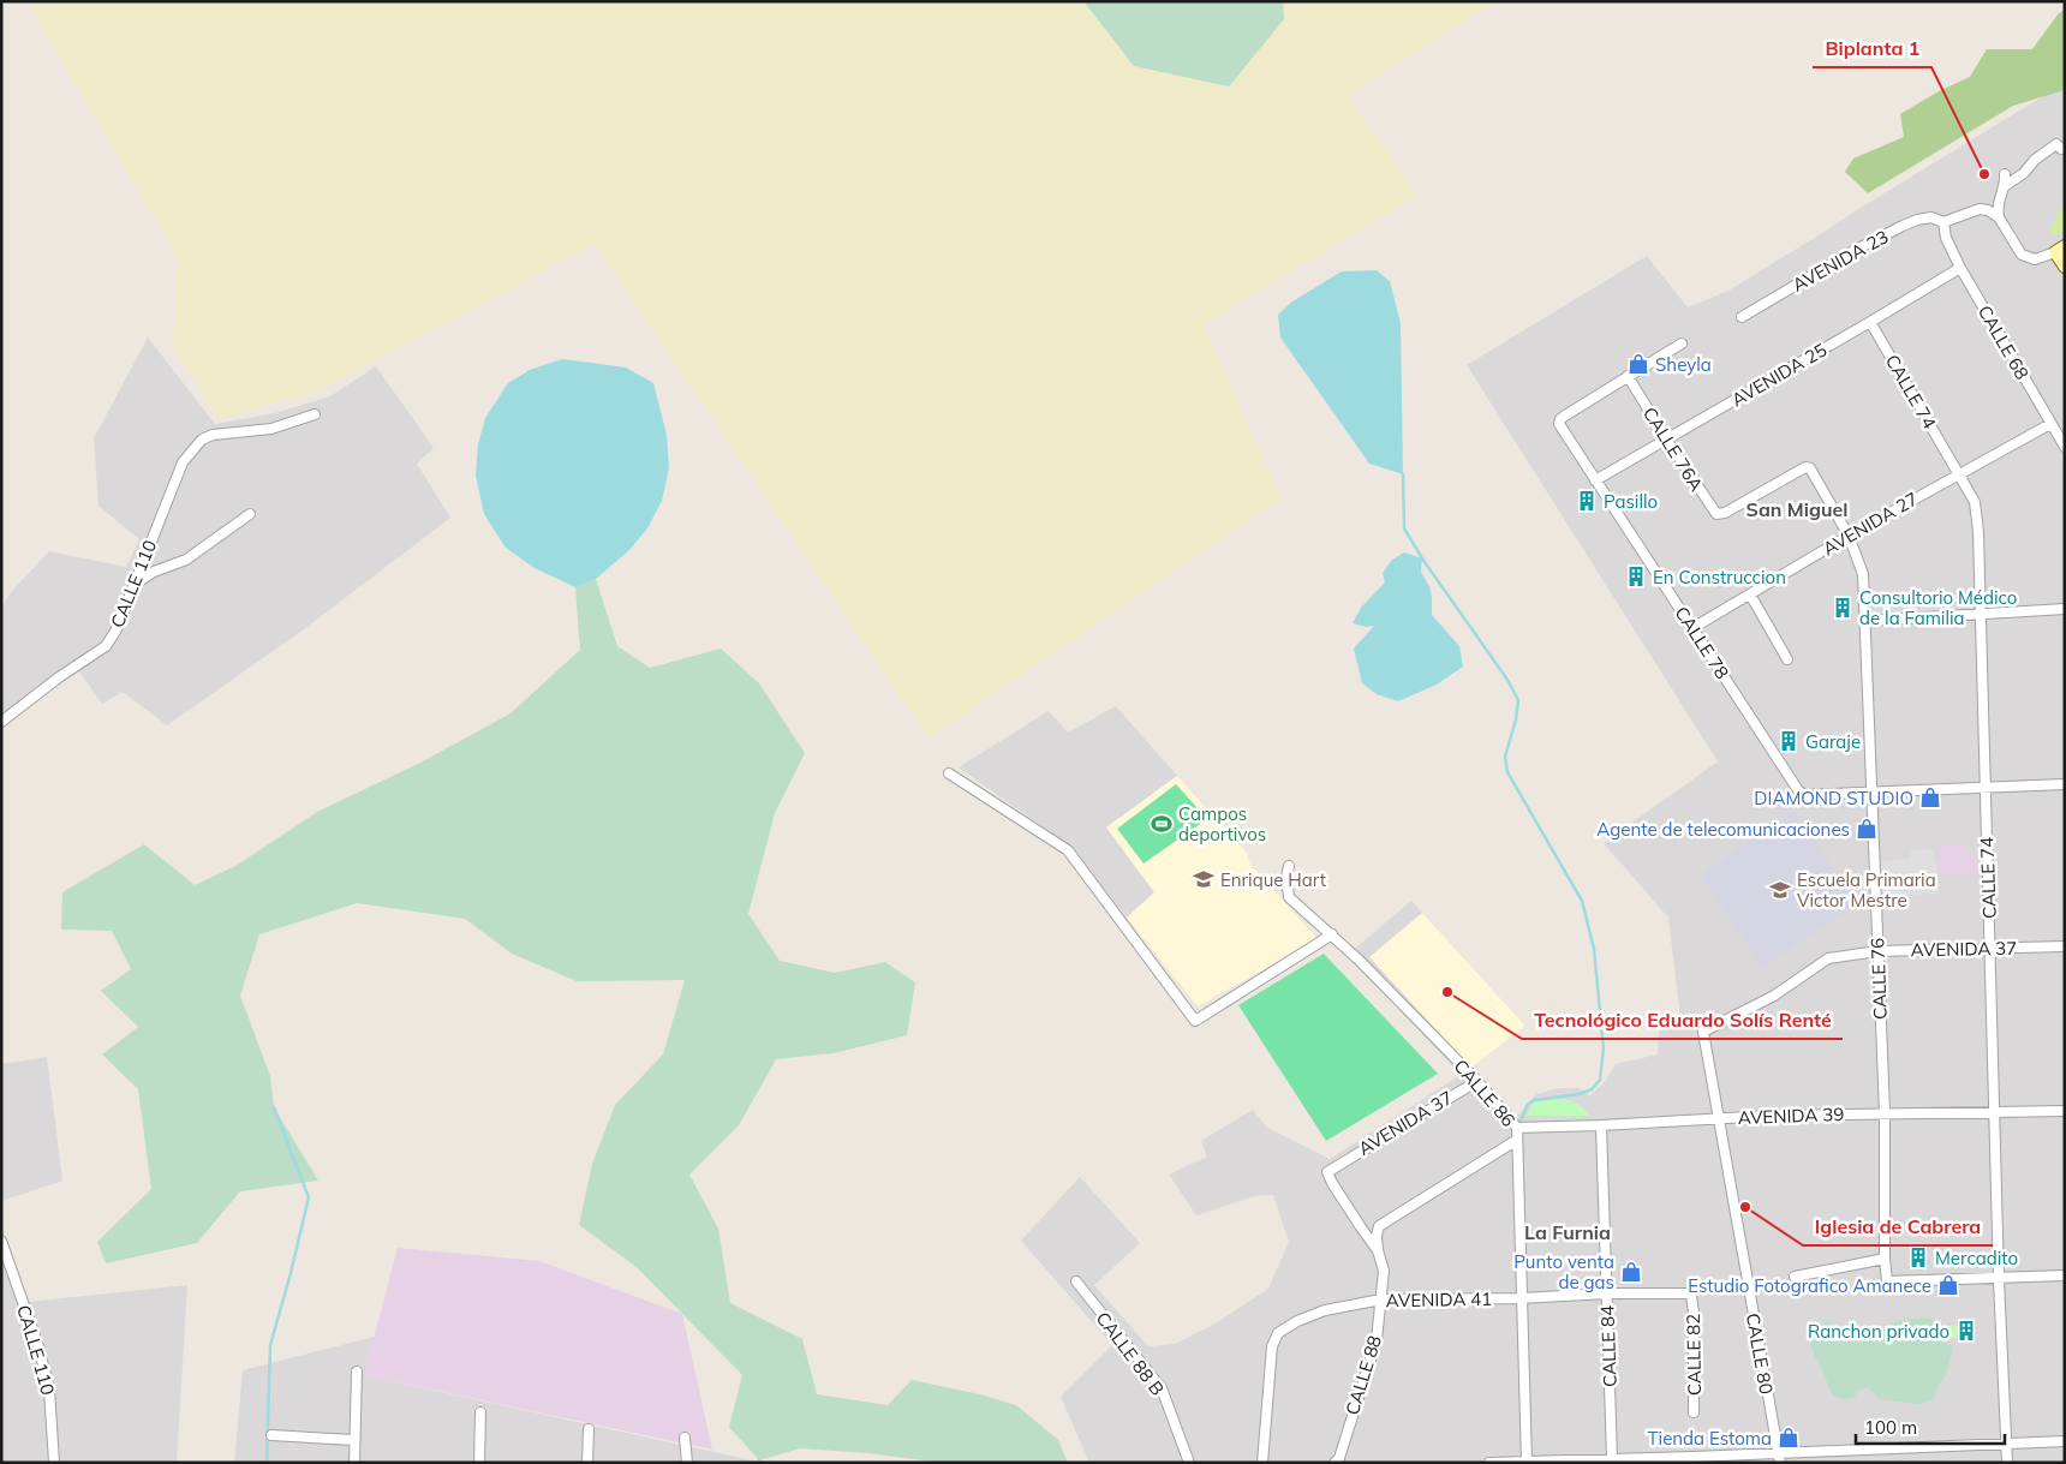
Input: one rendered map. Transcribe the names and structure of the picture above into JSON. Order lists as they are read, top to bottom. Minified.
{"streets":{"street":["AVENIDA 23","CALLE 68","AVENIDA 25","CALLE 74","CALLE 76A","AVENIDA 27","CALLE 110","CALLE 78","AVENIDA 37","CALLE 76","CALLE 86","AVENIDA 39","AVENIDA 41","CALLE 84","CALLE 88 B","CALLE 80","CALLE 82","CALLE 88"]},"crossings":[["AVENIDA 23","CALLE 68"],["CALLE 68","AVENIDA 25"],["CALLE 68","AVENIDA 27"],["AVENIDA 25","CALLE 74"],["AVENIDA 25","CALLE 76A"],["AVENIDA 25","CALLE 78"],["CALLE 74","AVENIDA 27"],["CALLE 74","AVENIDA 37"],["CALLE 74","CALLE 76"],["CALLE 74","AVENIDA 39"],["CALLE 76A","CALLE 78"],["CALLE 76A","CALLE 76"],["AVENIDA 27","CALLE 78"],["AVENIDA 27","CALLE 76"],["CALLE 78","CALLE 76"],["AVENIDA 37","CALLE 76"],["AVENIDA 37","CALLE 86"],["AVENIDA 37","CALLE 80"],["AVENIDA 37","CALLE 88"],["CALLE 76","AVENIDA 39"],["CALLE 86","AVENIDA 39"],["CALLE 86","AVENIDA 41"],["CALLE 86","CALLE 88"],["AVENIDA 39","CALLE 84"],["AVENIDA 39","CALLE 80"],["AVENIDA 41","CALLE 84"],["AVENIDA 41","CALLE 82"],["AVENIDA 41","CALLE 88"]],"districts":["San Miguel","La Furnia"],"places":{"other":["Biplanta 1","Tecnológico Eduardo Solís Renté","Iglesia de Cabrera"],"shop":["Sheyla","DIAMOND STUDIO","Agente de telecomunicaciones","Punto venta de gas","Estudio Fotografico Amanece","Tienda Estoma"],"building":["Pasillo","En Construccion","Consultorio Médico de la Familia","Garaje","Mercadito","Ranchon privado"],"sports":["Campos deportivos"],"school or university":["Enrique Hart","Escuela Primaria Victor Mestre"]},"scale_bar":"100 m"}
